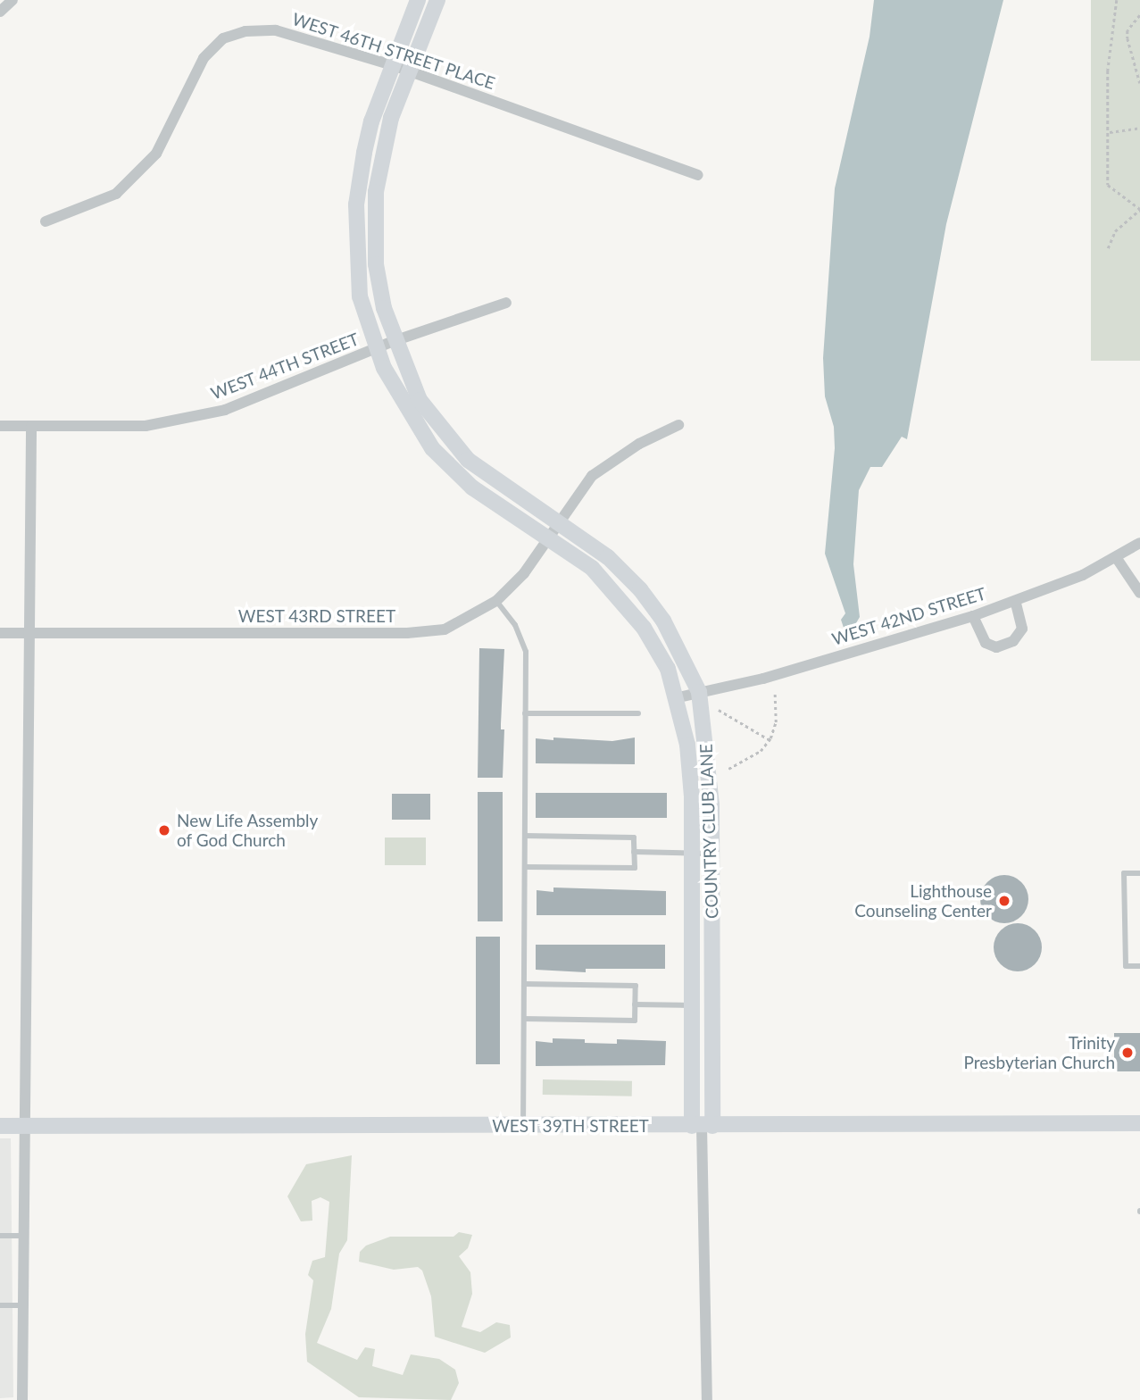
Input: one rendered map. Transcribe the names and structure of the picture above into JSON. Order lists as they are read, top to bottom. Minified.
{"streets":{"street":["WEST 46TH STREET PLACE","WEST 44TH STREET","WEST 43RD STREET","WEST 42ND STREET","COUNTRY CLUB LANE","WEST 39TH STREET"]},"crossings":[["WEST 46TH STREET PLACE","COUNTRY CLUB LANE"],["WEST 44TH STREET","COUNTRY CLUB LANE"],["WEST 43RD STREET","COUNTRY CLUB LANE"],["WEST 42ND STREET","COUNTRY CLUB LANE"],["COUNTRY CLUB LANE","WEST 39TH STREET"]],"places":["New Life Assembly of God Church","Lighthouse Counseling Center","Trinity Presbyterian Church"]}
